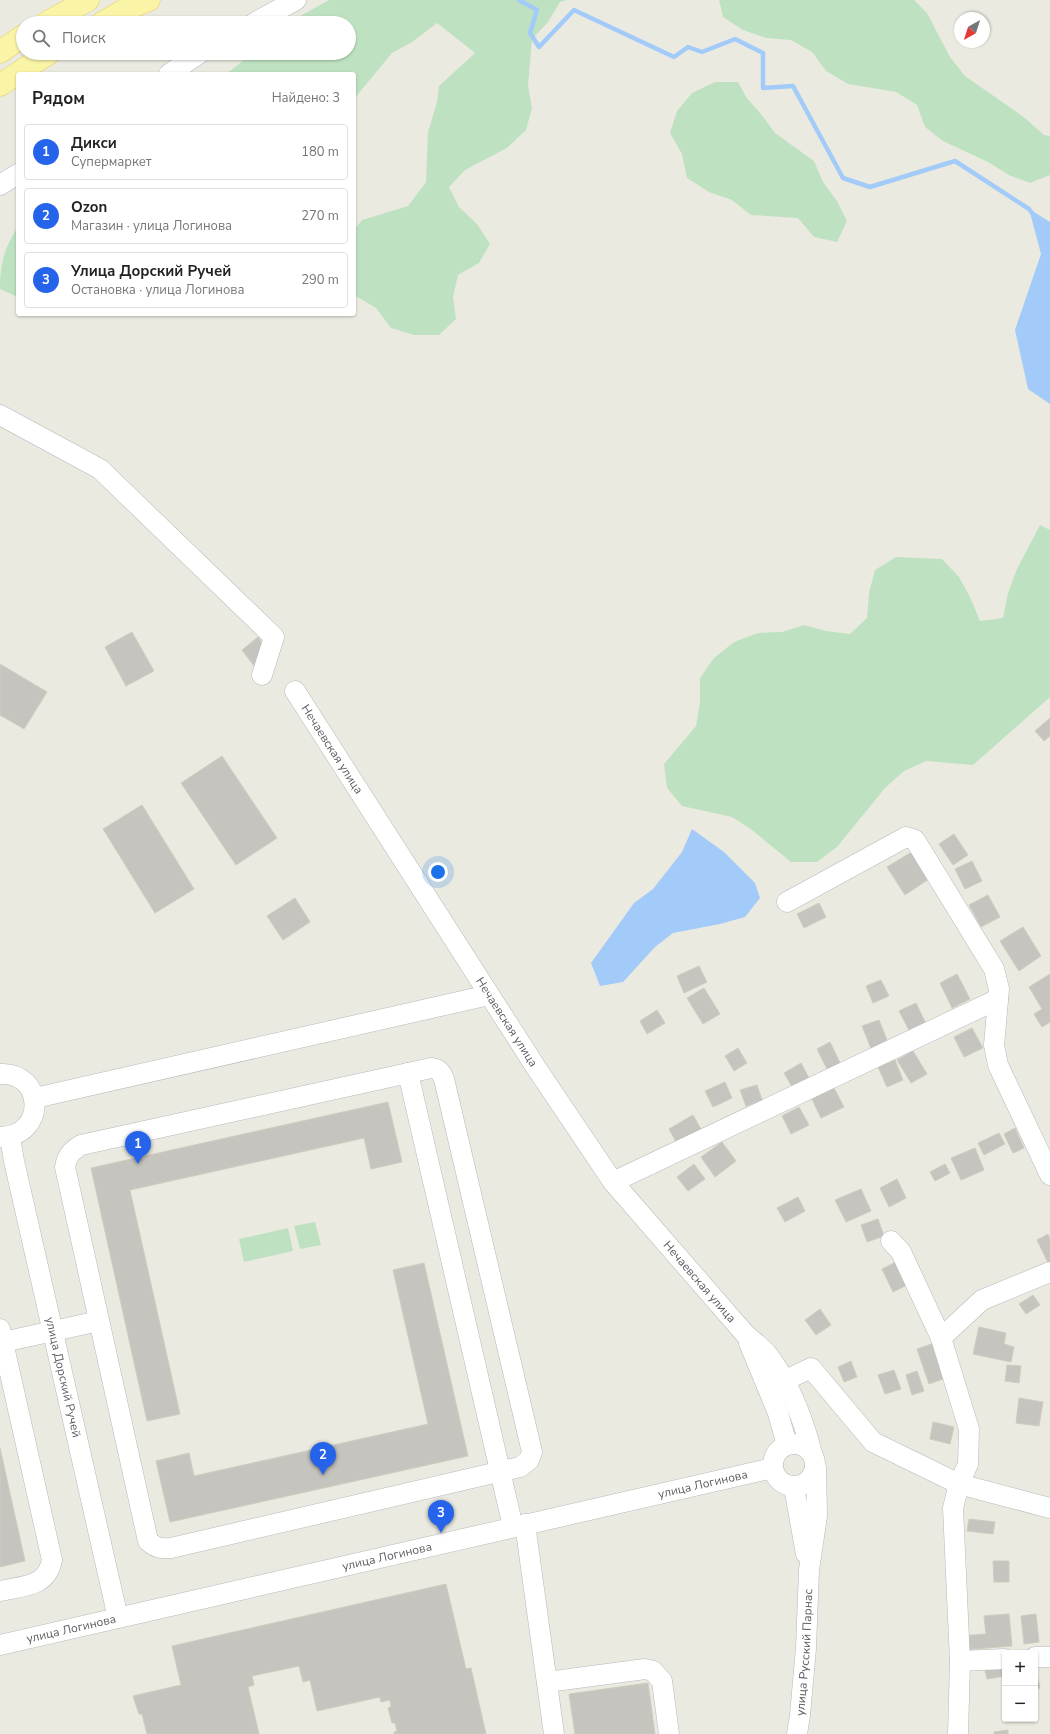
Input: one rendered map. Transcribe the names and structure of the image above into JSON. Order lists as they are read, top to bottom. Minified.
{"streets":{"street":["Нечаевская улица","улица Дорский Ручей","улица Логинова","улица Русский Парнас"]},"crossings":[["Нечаевская улица","улица Логинова"],["Нечаевская улица","улица Русский Парнас"],["улица Дорский Ручей","улица Логинова"],["улица Логинова","улица Русский Парнас"]],"north":"bottom left","page":{"search":"Поиск","heading":["Рядом","Найдено: 3"],"list":[{"mark":"1","name":"Дикси","note":"Супермаркет","value":"180 m"},{"mark":"2","name":"Ozon","note":"Магазин · улица Логинова","value":"270 m"},{"mark":"3","name":"Улица Дорский Ручей","note":"Остановка · улица Логинова","value":"290 m"}],"pins":["1","2","3"],"map_buttons":["+","−"]}}
